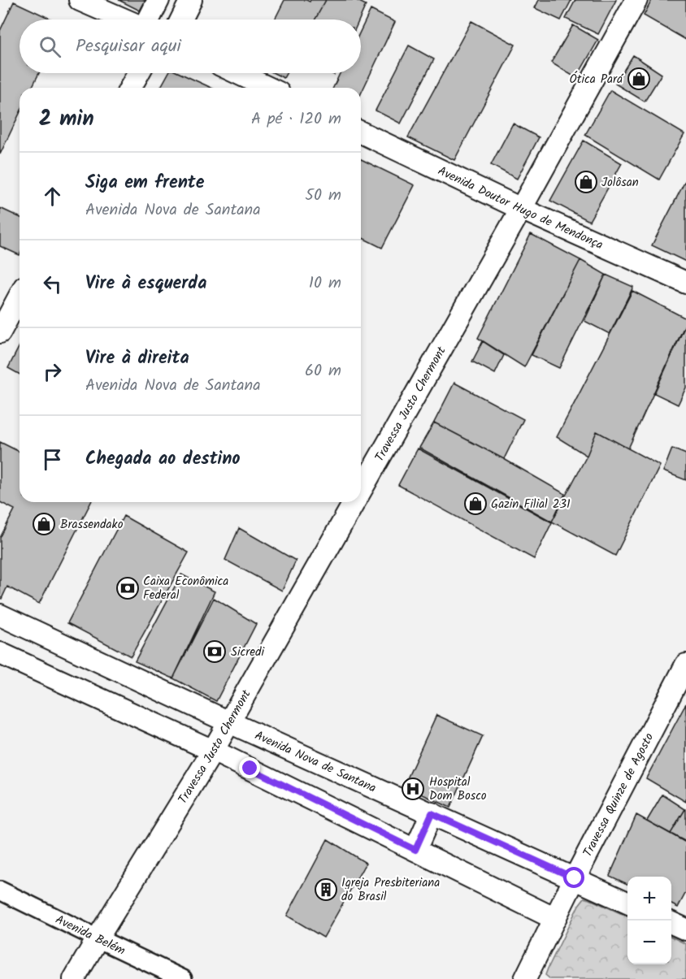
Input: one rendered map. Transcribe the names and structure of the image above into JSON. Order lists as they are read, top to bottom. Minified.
{"streets":{"street":["Avenida Doutor Hugo de Mendonça","Travessa Justo Chermont","Avenida Nova de Santana","Travessa Quinze de Agosto","Avenida Belém"]},"crossings":[["Avenida Doutor Hugo de Mendonça","Travessa Justo Chermont"],["Travessa Justo Chermont","Avenida Nova de Santana"],["Travessa Justo Chermont","Avenida Belém"],["Avenida Nova de Santana","Travessa Quinze de Agosto"]],"places":{"shop":["Ótica Pará","Jolôsan","Gazin Filial 231","Brassendako"],"bank":["Caixa Econômica Federal","Sicredi"],"hospital":["Hospital Dom Bosco"],"building":["Igreja Presbiteriana do Brasil"]},"page":{"search":"Pesquisar aqui","heading":["2 min","A pé · 120 m"],"list":[["Siga em frente","Avenida Nova de Santana","50 m"],["Vire à esquerda","10 m"],["Vire à direita","Avenida Nova de Santana","60 m"],"Chegada ao destino"],"map_buttons":["+","−"]}}
